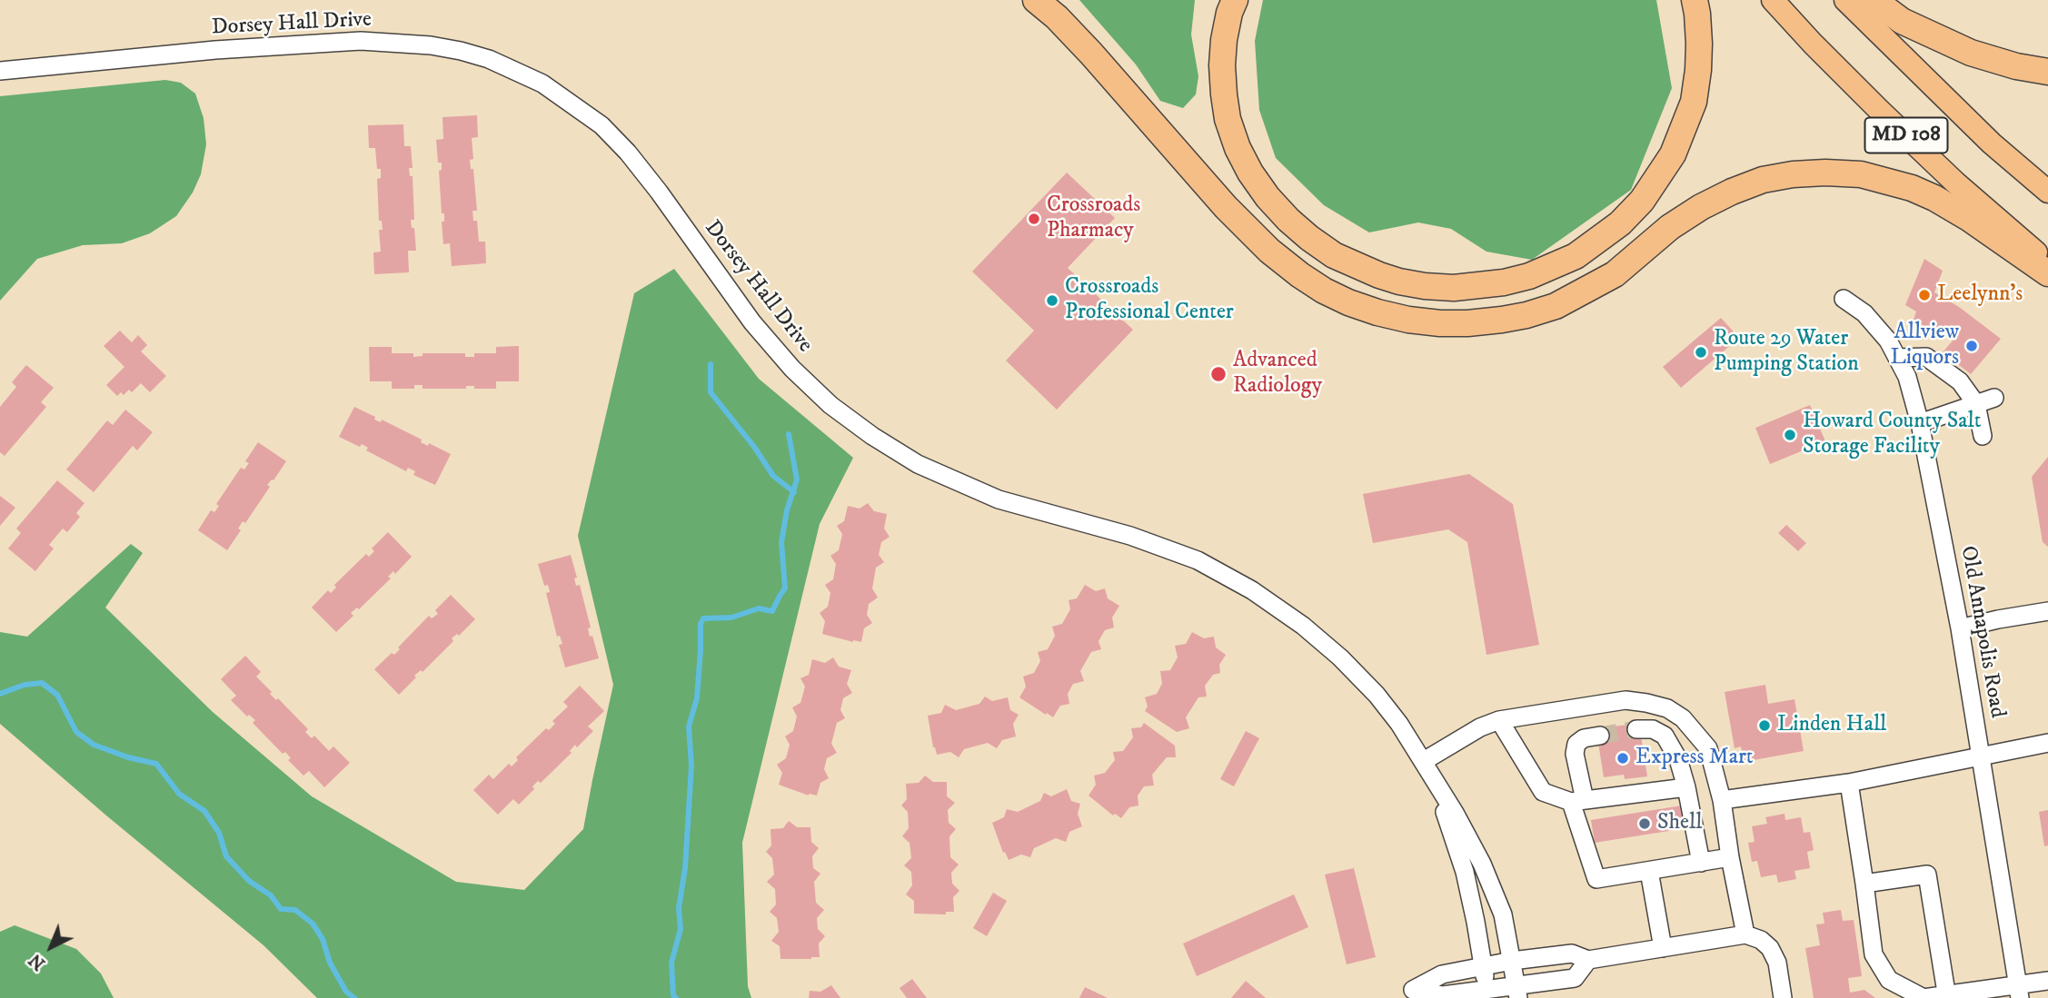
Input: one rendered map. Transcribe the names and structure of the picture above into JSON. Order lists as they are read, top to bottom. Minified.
{"streets":{"main road":["MD 108"],"street":["Dorsey Hall Drive","Old Annapolis Road"]},"places":["Crossroads Pharmacy","Leelynn's","Crossroads Professional Center","Allview Liquors","Route 29 Water Pumping Station","Advanced Radiology","Howard County Salt Storage Facility","Linden Hall","Express Mart","Shell"],"north":"bottom left"}
